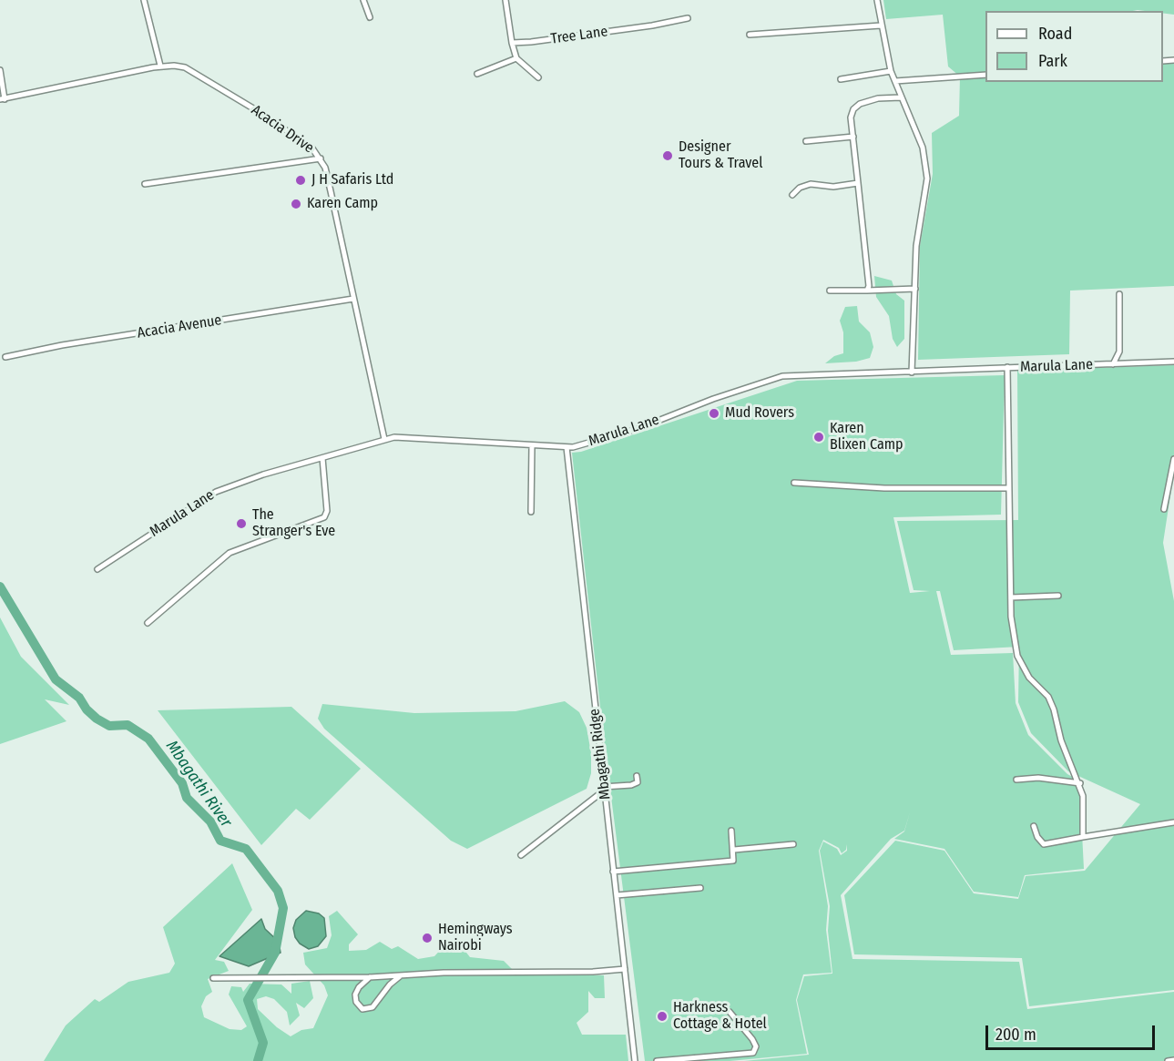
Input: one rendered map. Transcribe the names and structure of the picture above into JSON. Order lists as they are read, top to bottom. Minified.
{"streets":{"street":["Tree Lane","Acacia Drive","Acacia Avenue","Marula Lane","Mbagathi Ridge"]},"crossings":[["Acacia Drive","Acacia Avenue"],["Acacia Drive","Marula Lane"],["Marula Lane","Mbagathi Ridge"]],"water":["Mbagathi River"],"places":["Designer Tours & Travel","J H Safaris Ltd","Karen Camp","Mud Rovers","Karen Blixen Camp","The Stranger's Eve","Hemingways Nairobi","Harkness Cottage & Hotel"],"legend":["Road","Park"],"scale_bar":"200 m"}
